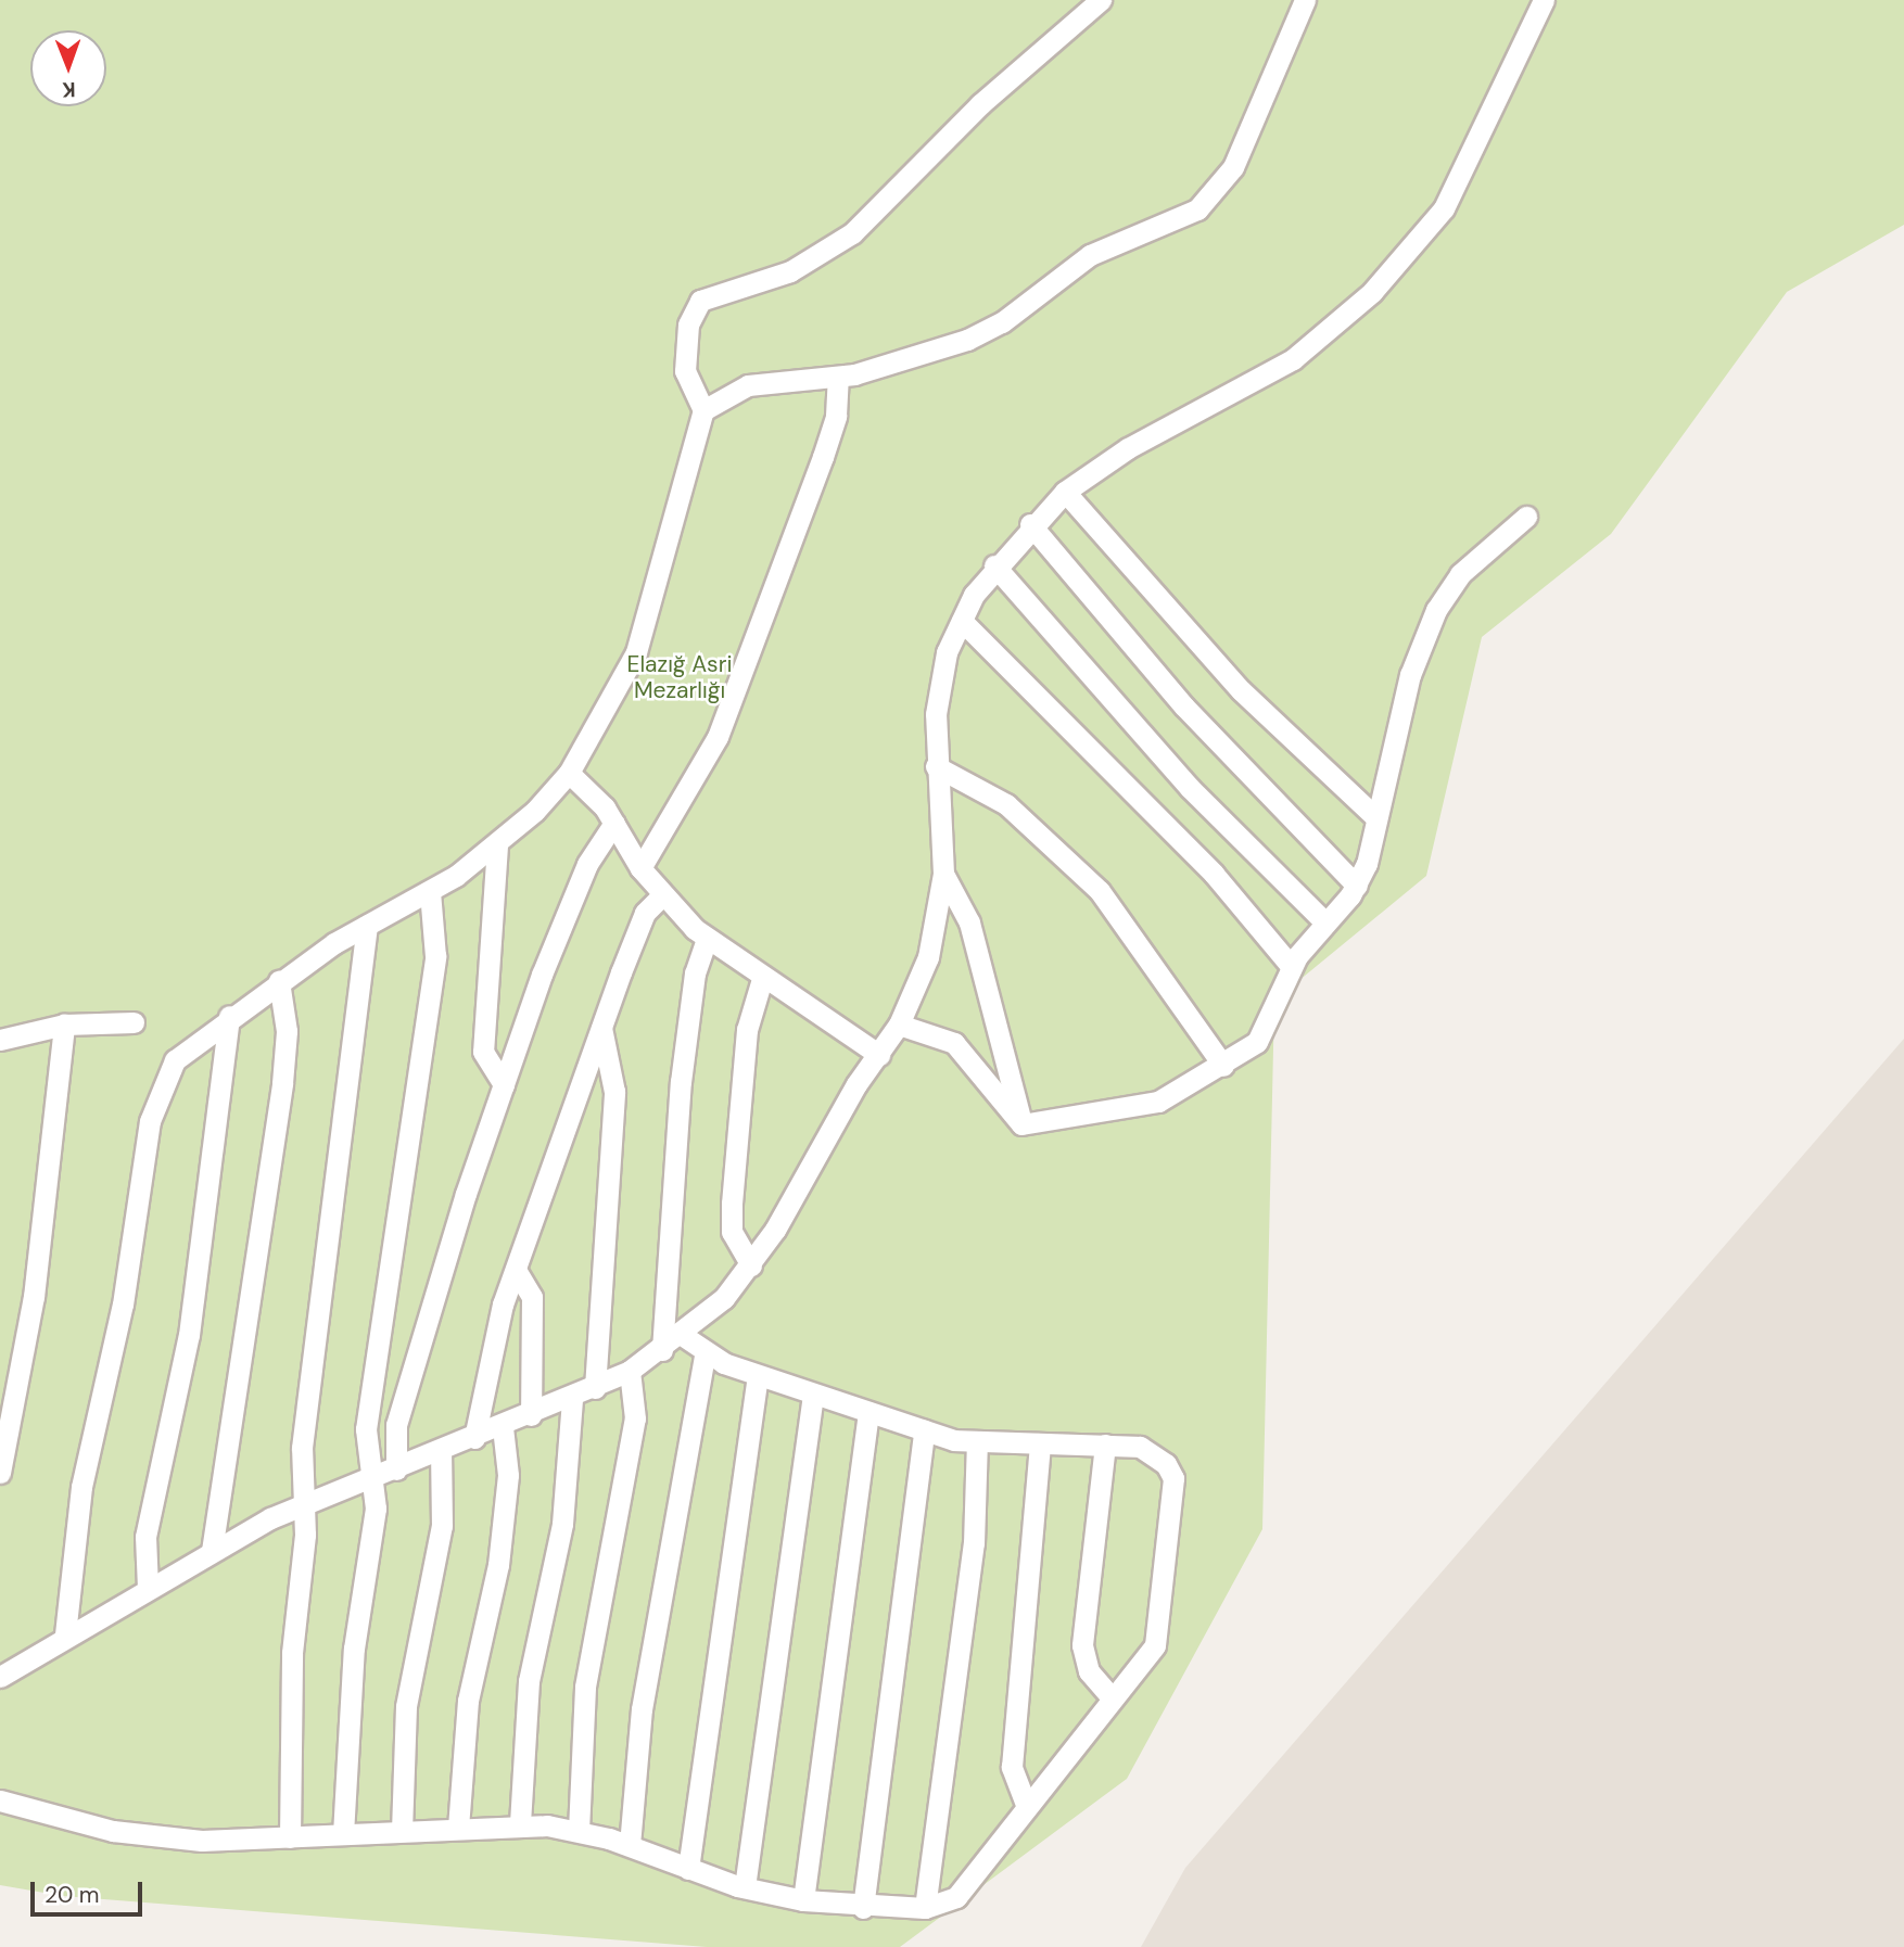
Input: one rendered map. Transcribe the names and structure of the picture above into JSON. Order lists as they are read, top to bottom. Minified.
{"parks":["Elazığ Asri Mezarlığı"],"scale_bar":"20 m","north":"bottom"}
